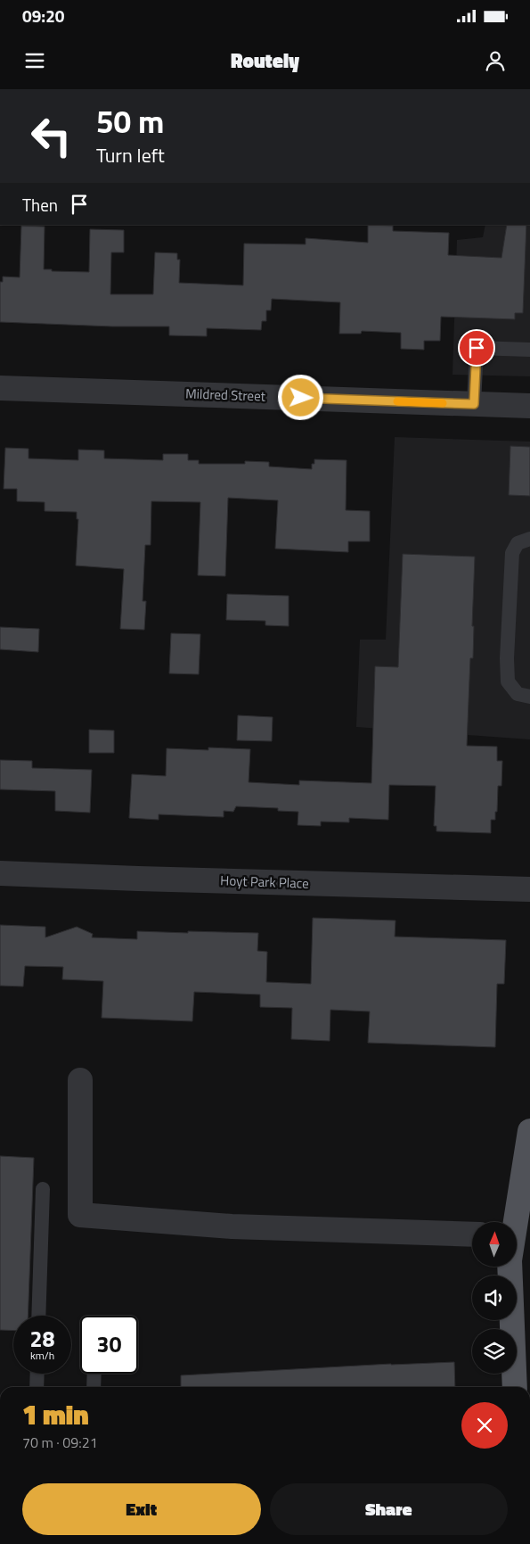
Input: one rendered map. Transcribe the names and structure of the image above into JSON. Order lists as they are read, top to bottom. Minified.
{"streets":{"street":["Mildred Street","Hoyt Park Place"]},"north":"top","page":{"status":"09:20","header":"Routely","turn":["50 m","Turn left"],"then":"Then","speed":"28 km/h","limit":"30","heading":["1 min","70 m · 09:21"],"buttons":["Exit","Share"]}}
